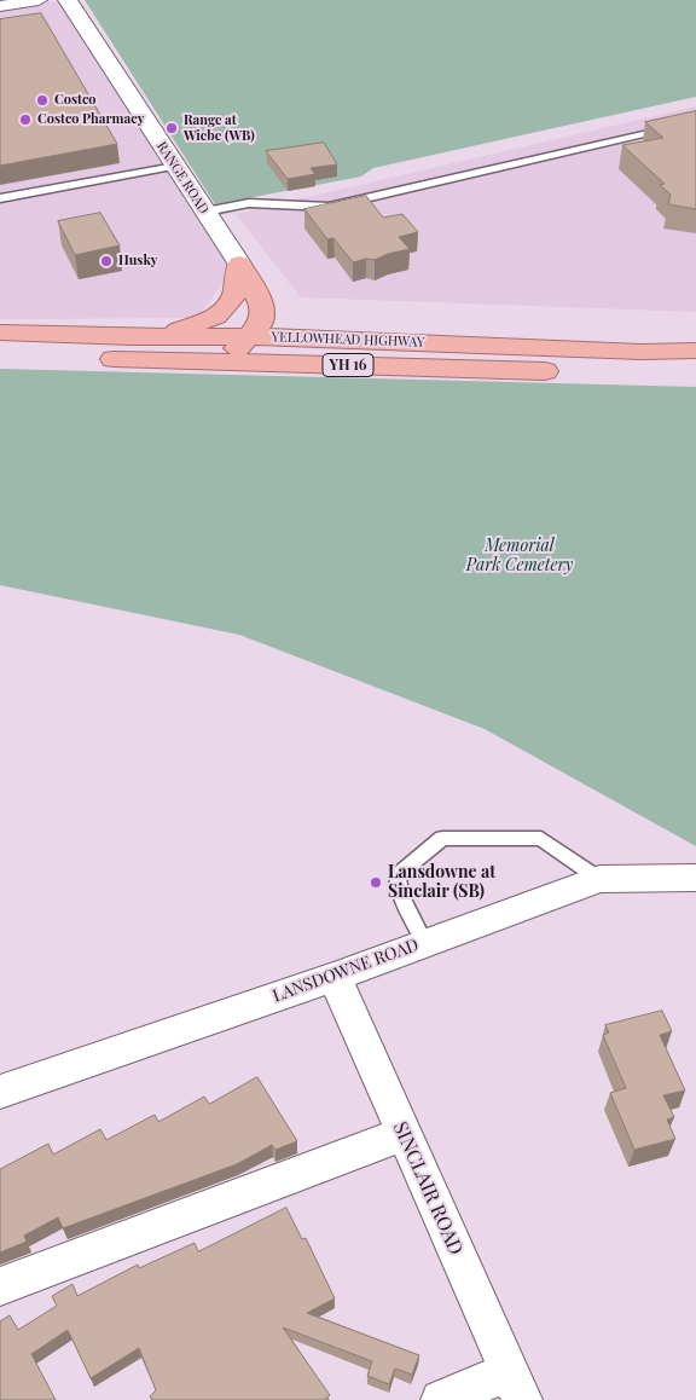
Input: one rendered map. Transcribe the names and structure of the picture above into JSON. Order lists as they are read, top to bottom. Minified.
{"streets":{"highway":["YELLOWHEAD HIGHWAY","YH 16"],"street":["RANGE ROAD","LANSDOWNE ROAD","SINCLAIR ROAD"]},"crossings":[["LANSDOWNE ROAD","SINCLAIR ROAD"]],"parks":["Memorial Park Cemetery"],"places":["Costco","Costco Pharmacy","Range at Wiebe (WB)","Husky","Lansdowne at Sinclair (SB)"]}
